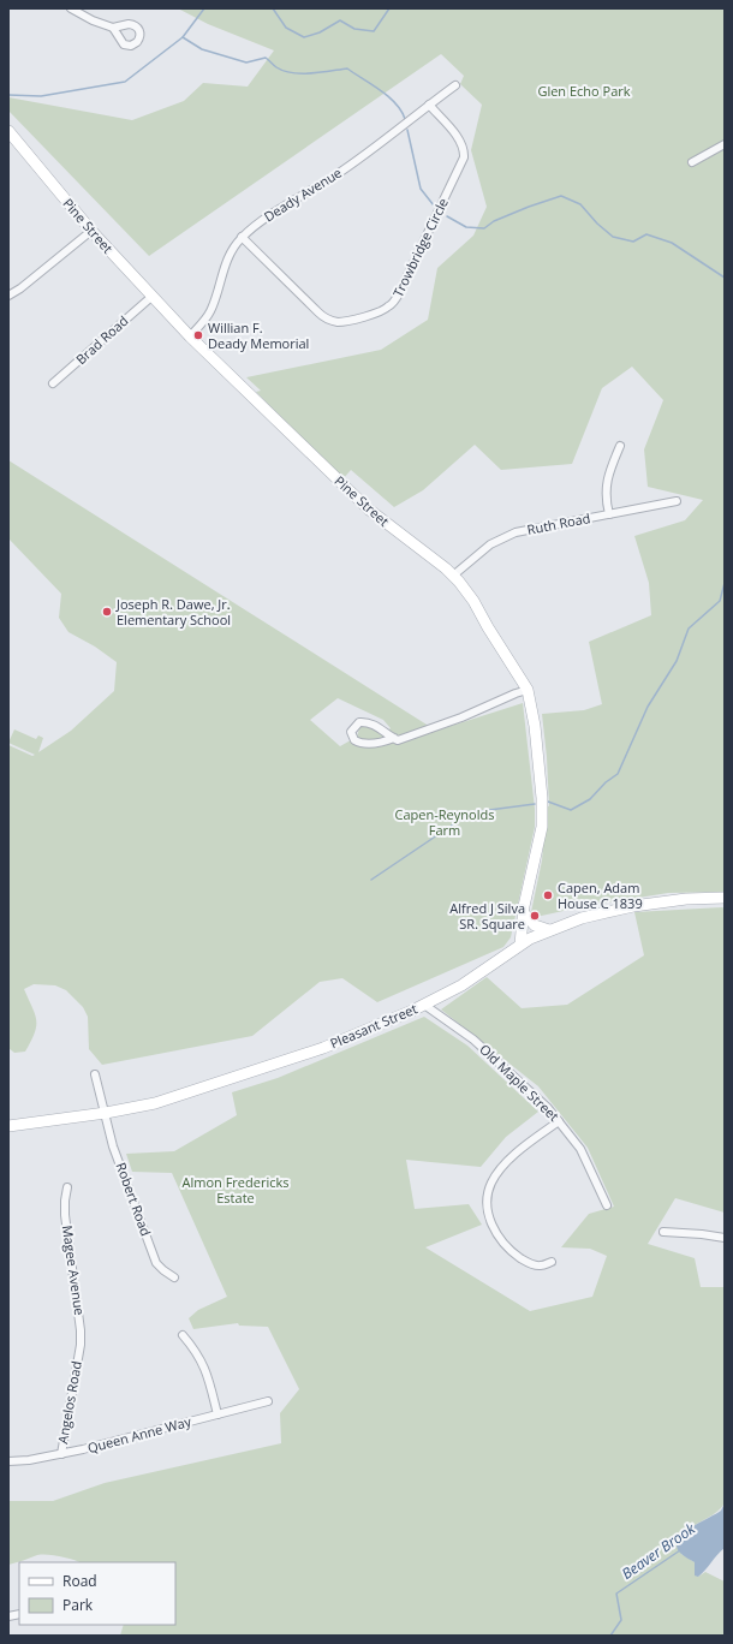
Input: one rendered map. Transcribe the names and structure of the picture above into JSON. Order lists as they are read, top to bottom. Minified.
{"streets":{"street":["Deady Avenue","Pine Street","Trowbridge Circle","Brad Road","Ruth Road","Pleasant Street","Old Maple Street","Robert Road","Magee Avenue","Angelos Road","Queen Anne Way"]},"crossings":[["Deady Avenue","Pine Street"],["Deady Avenue","Trowbridge Circle"],["Pine Street","Brad Road"],["Pine Street","Ruth Road"],["Pine Street","Pleasant Street"],["Pleasant Street","Old Maple Street"],["Pleasant Street","Robert Road"],["Magee Avenue","Angelos Road"],["Angelos Road","Queen Anne Way"]],"water":["Beaver Brook"],"parks":["Glen Echo Park","Capen-Reynolds Farm","Almon Fredericks Estate"],"places":["Willian F. Deady Memorial","Joseph R. Dawe, Jr. Elementary School","Capen, Adam House C 1839","Alfred J Silva SR. Square"],"legend":["Road","Park"]}
